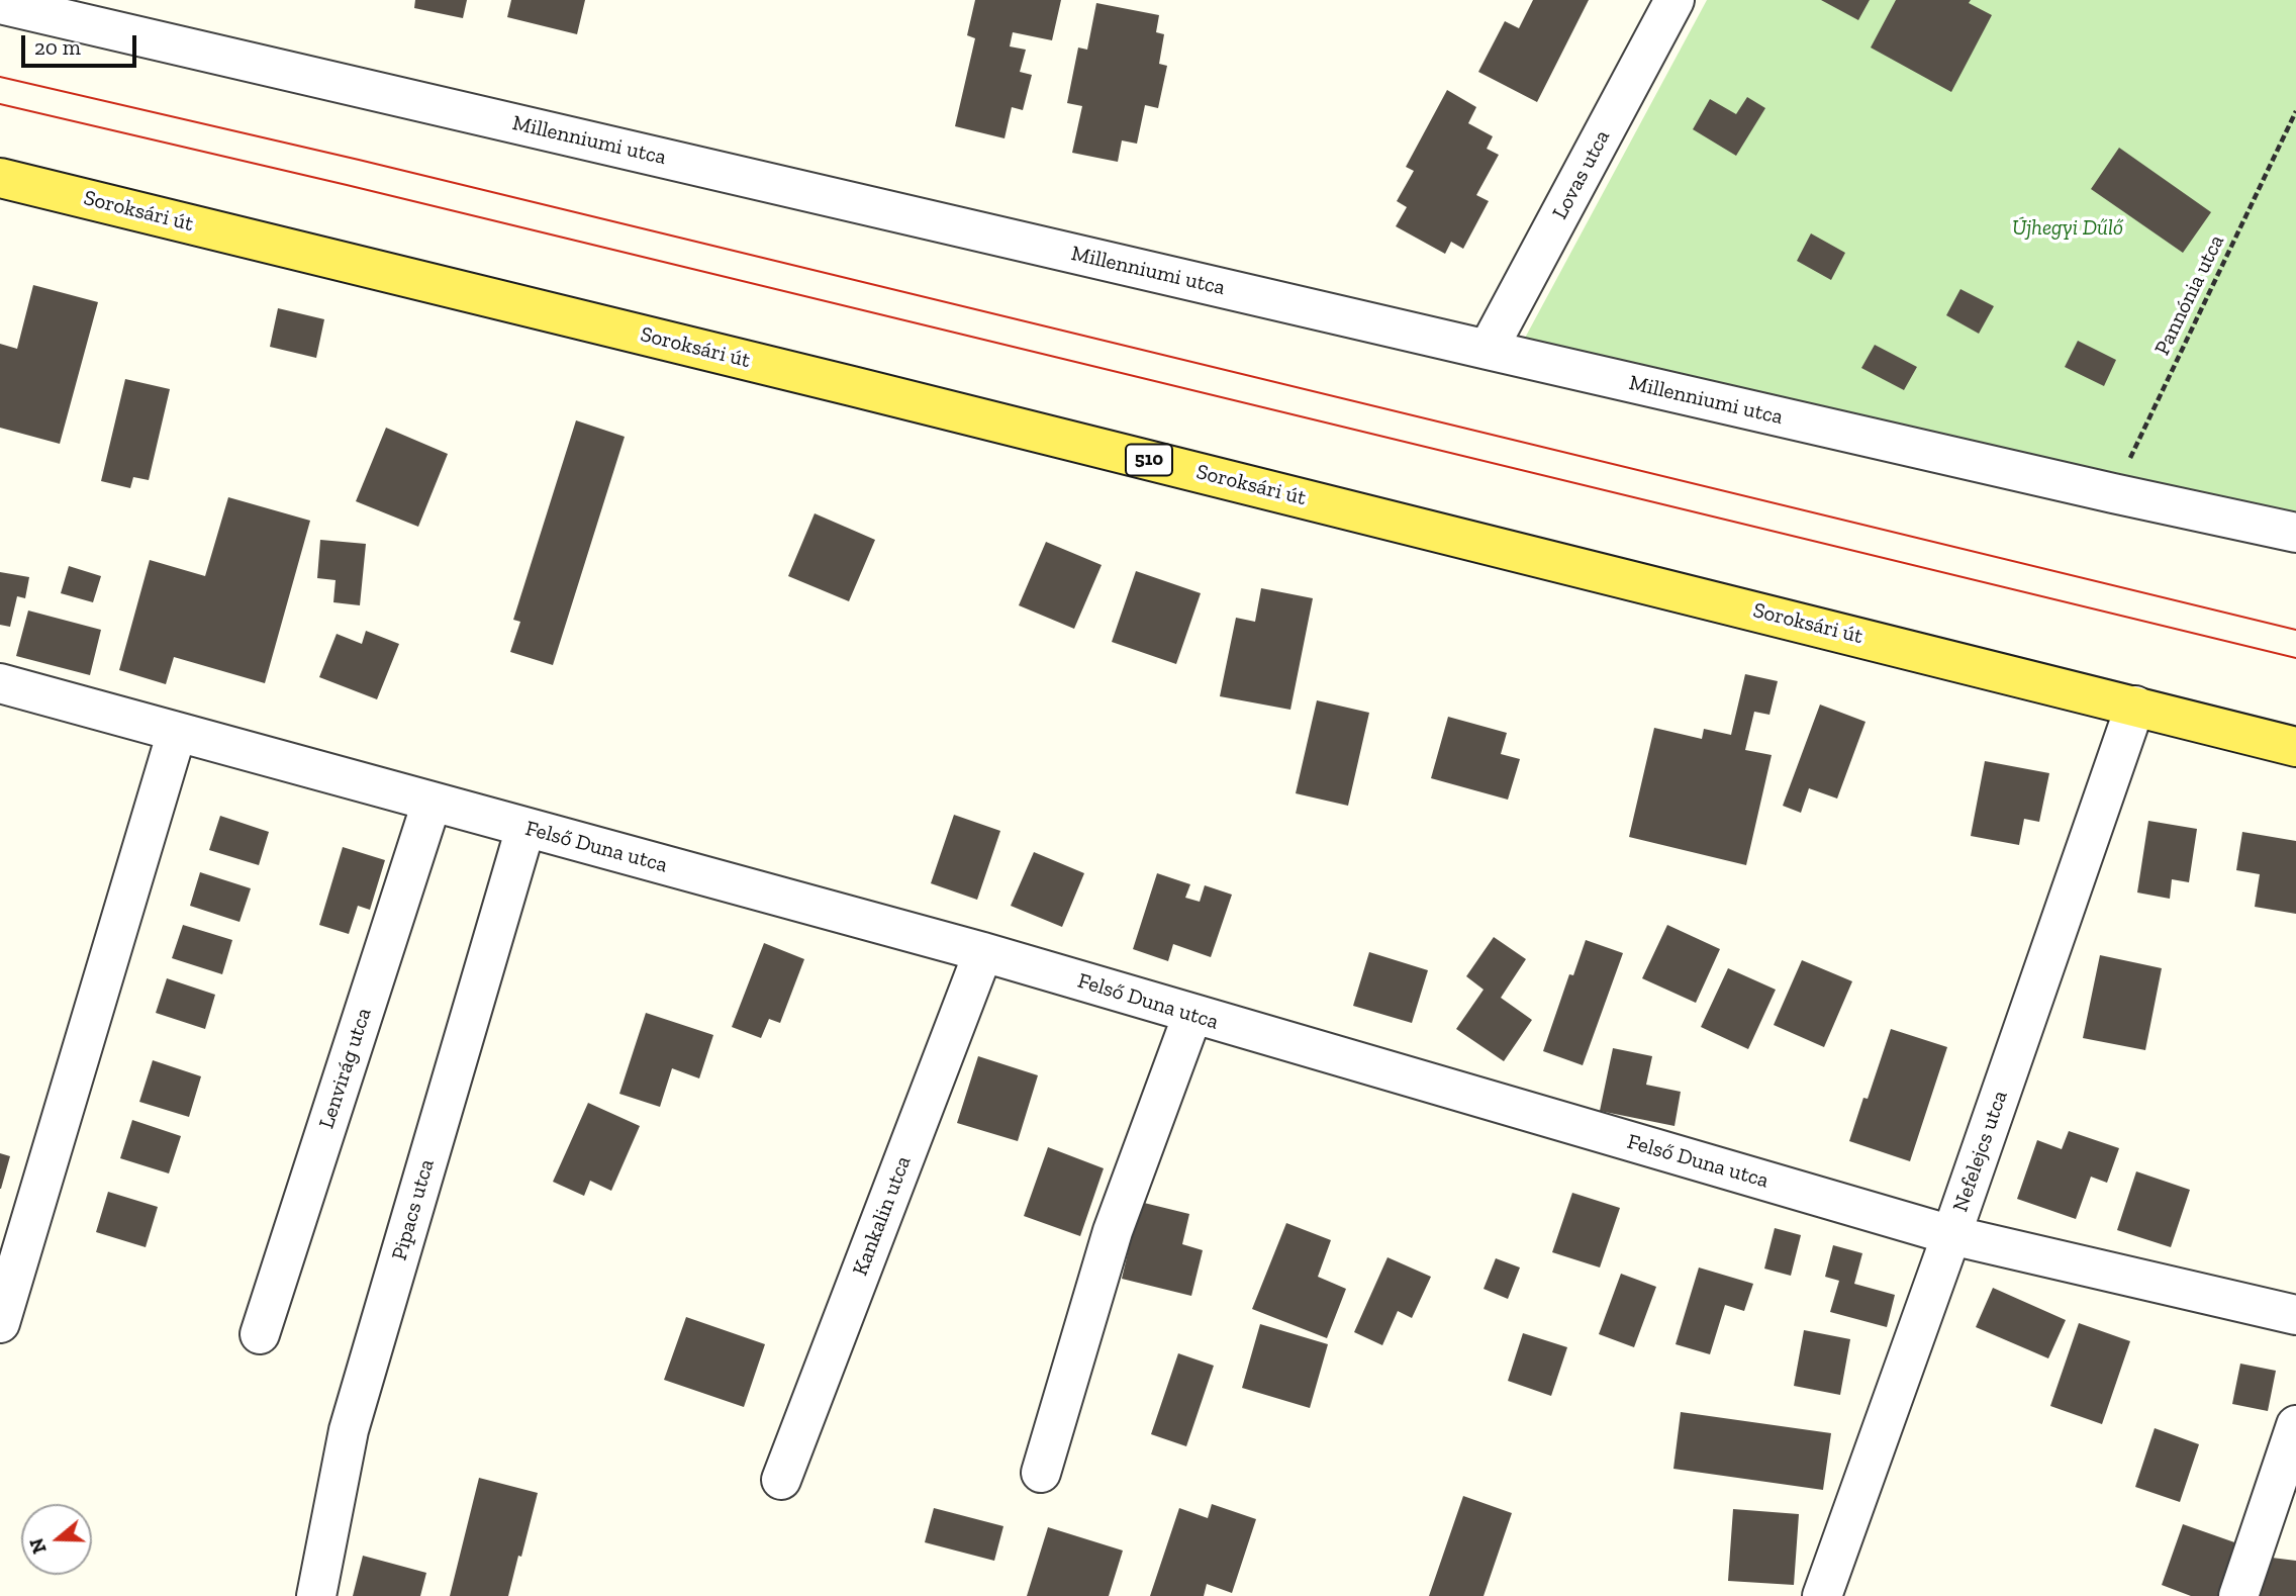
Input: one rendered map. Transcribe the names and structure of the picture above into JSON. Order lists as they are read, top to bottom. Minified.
{"streets":{"main road":["Soroksári út","510"],"street":["Millenniumi utca","Lovas utca","Felső Duna utca","Lenvirág utca","Nefelejcs utca","Pipacs utca","Kankalin utca"],"path":["Pannónia utca"]},"crossings":[["Millenniumi utca","Lovas utca"],["Millenniumi utca","Pannónia utca"],["Soroksári út","Nefelejcs utca"],["Felső Duna utca","Lenvirág utca"],["Felső Duna utca","Nefelejcs utca"],["Felső Duna utca","Pipacs utca"],["Felső Duna utca","Kankalin utca"]],"parks":["Újhegyi Dűlő"],"scale_bar":"20 m","north":"left"}
